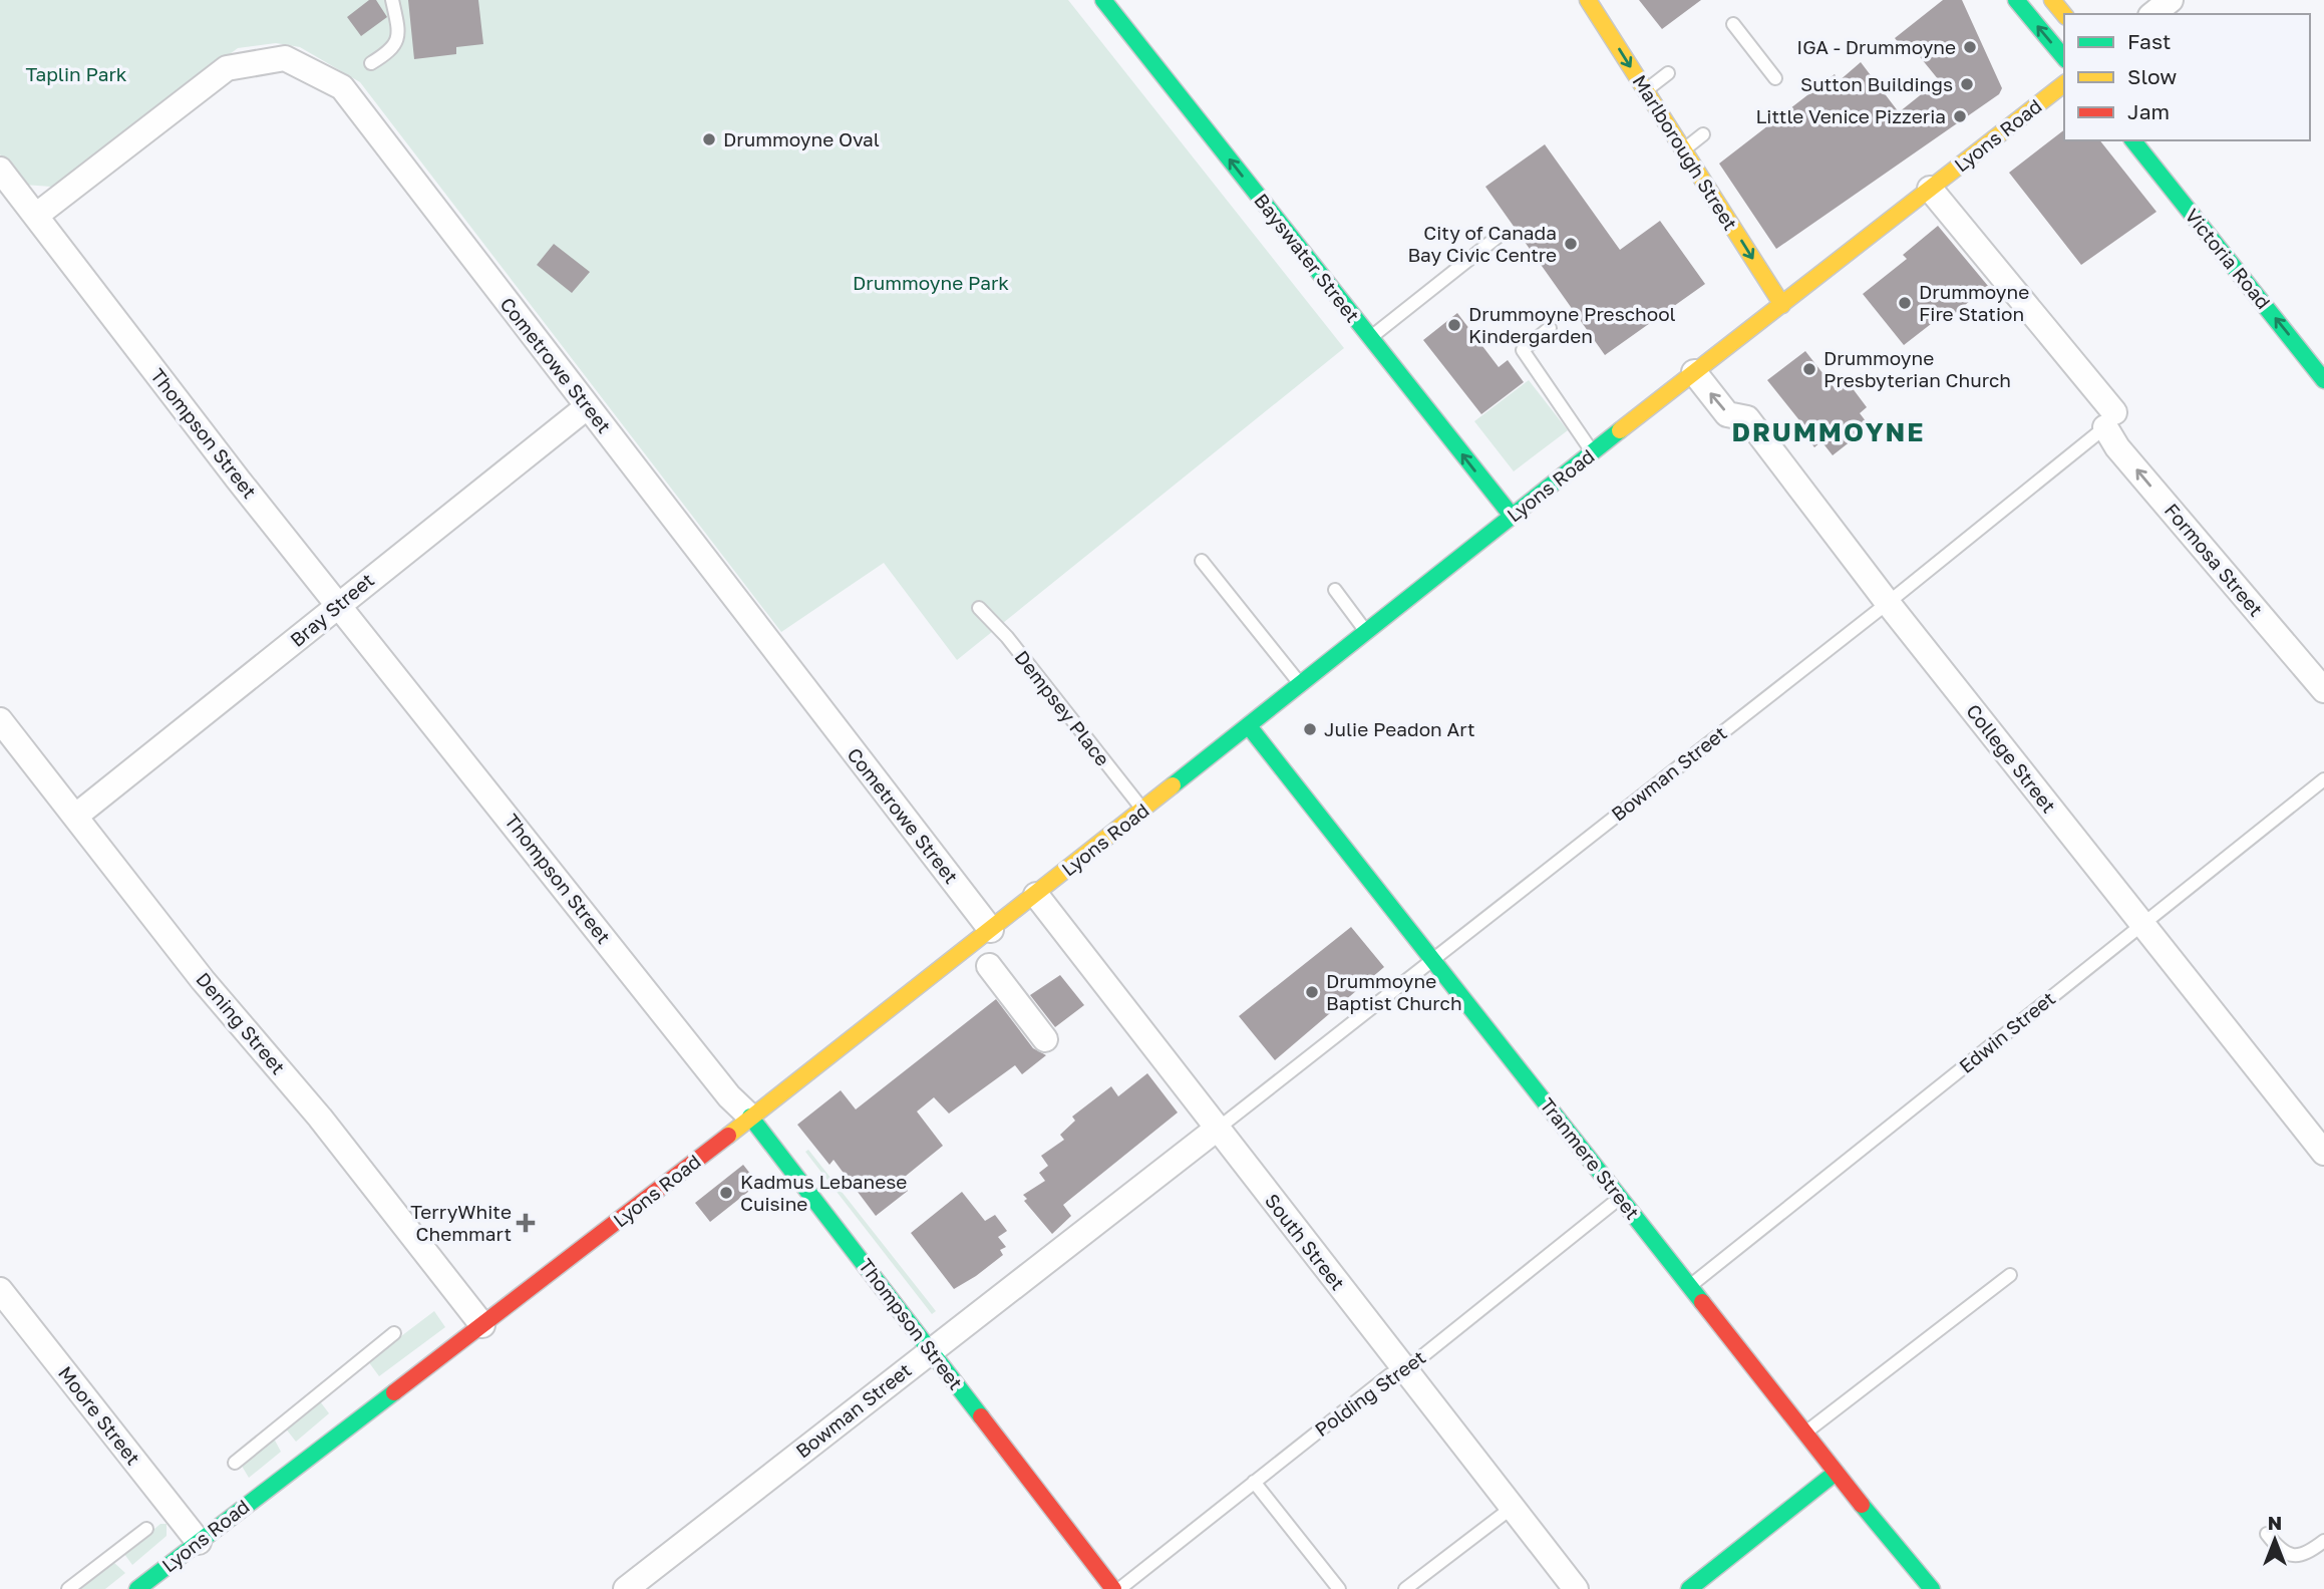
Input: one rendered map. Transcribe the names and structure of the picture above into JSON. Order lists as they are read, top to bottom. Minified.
{"streets":{"main road":["Lyons Road","Marlborough Street","Bayswater Street","Victoria Road","Thompson Street","Tranmere Street"],"street":["Cometrowe Street","Formosa Street","Bray Street","College Street","Bowman Street","Dening Street","South Street","Moore Street"],"lane":["Dempsey Place","Edwin Street","Polding Street"]},"crossings":[["Lyons Road","Marlborough Street"],["Lyons Road","Bayswater Street"],["Lyons Road","Cometrowe Street"],["Lyons Road","Thompson Street"],["Lyons Road","Formosa Street"],["Lyons Road","Dempsey Place"],["Lyons Road","College Street"],["Lyons Road","Dening Street"],["Lyons Road","Tranmere Street"],["Lyons Road","South Street"],["Lyons Road","Moore Street"],["Cometrowe Street","Thompson Street"],["Cometrowe Street","Bray Street"],["Thompson Street","Bray Street"],["Thompson Street","Bowman Street"],["Formosa Street","Bowman Street"],["Bray Street","Dening Street"],["College Street","Bowman Street"],["College Street","Edwin Street"],["Bowman Street","Tranmere Street"],["Bowman Street","South Street"],["Edwin Street","Tranmere Street"],["Tranmere Street","Polding Street"],["South Street","Polding Street"]],"one_way":["Marlborough Street","Bayswater Street","Victoria Road","Formosa Street"],"districts":["DRUMMOYNE"],"parks":["Taplin Park","Drummoyne Park"],"places":{"other":["IGA - Drummoyne","Sutton Buildings","Little Venice Pizzeria","Drummoyne Oval","City of Canada Bay Civic Centre","Drummoyne Fire Station","Drummoyne Preschool Kindergarden","Drummoyne Presbyterian Church","Julie Peadon Art","Drummoyne Baptist Church","Kadmus Lebanese Cuisine"],"health":["TerryWhite Chemmart"]},"legend":["Fast","Slow","Jam"],"north":"top"}
